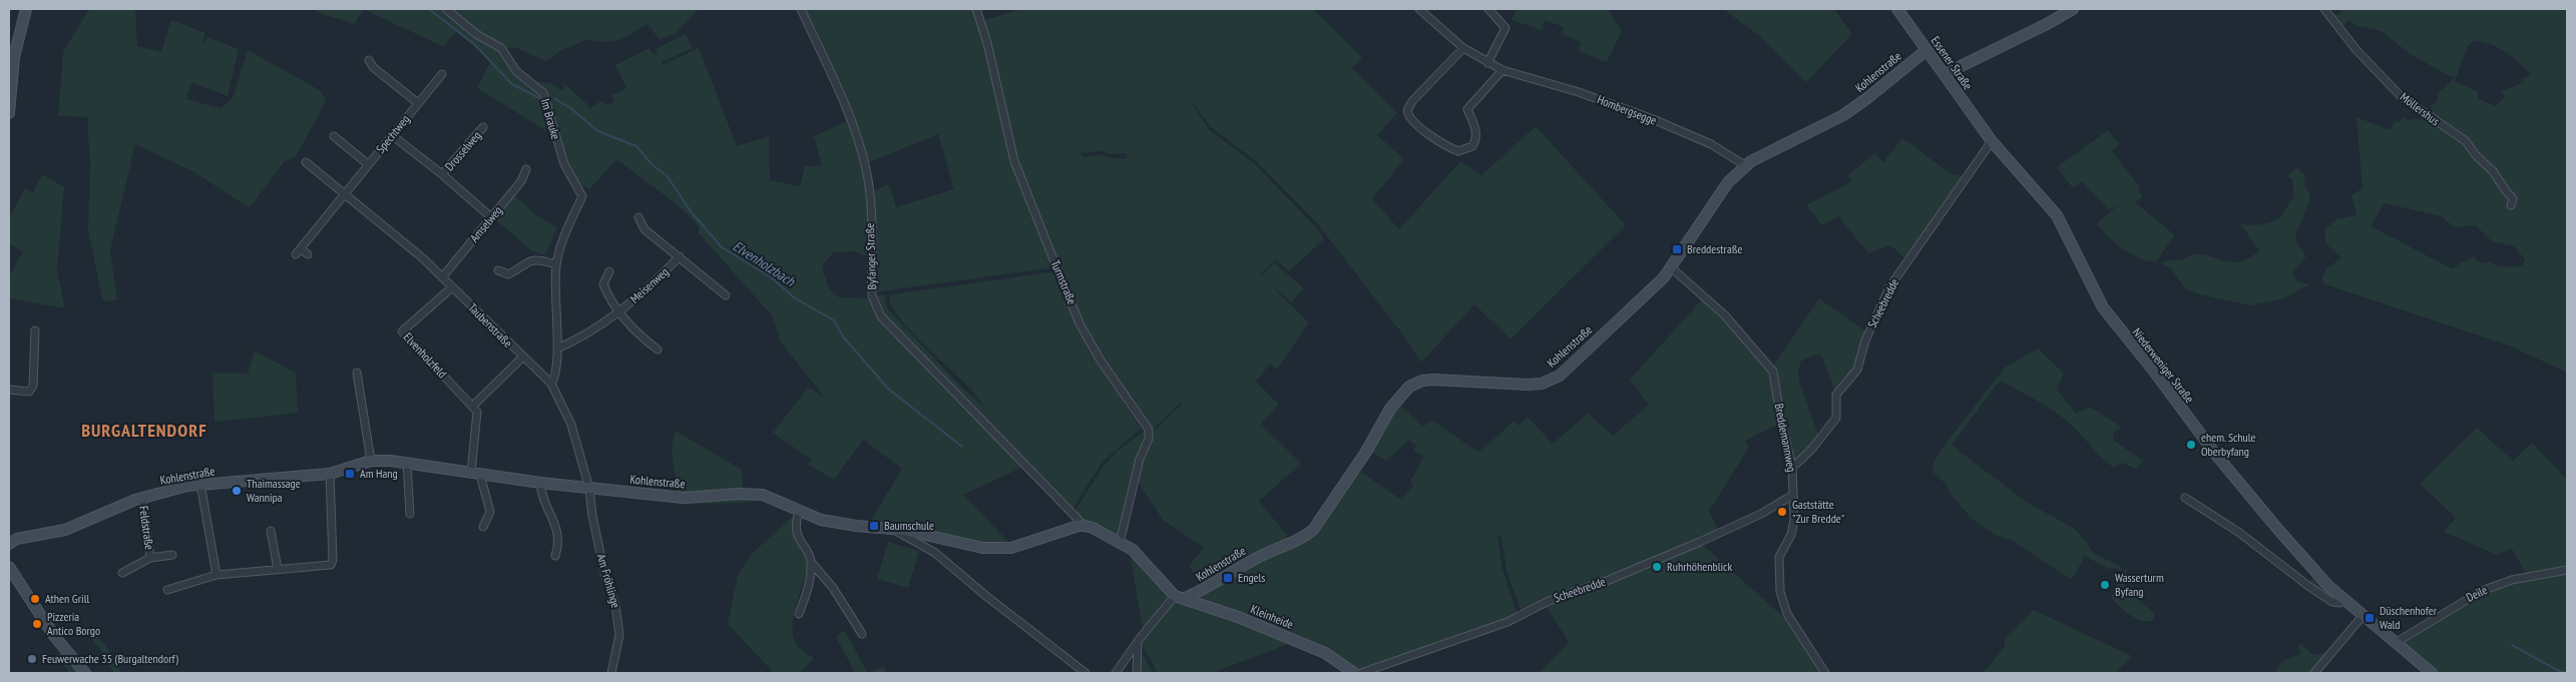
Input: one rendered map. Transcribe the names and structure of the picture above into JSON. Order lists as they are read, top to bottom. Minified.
{"streets":{"street":["Essener Straße","Kohlenstraße","Möllershus","Hombergsegge","Im Brauke","Spechtweg","Drosselweg","Amselweg","Byfanger Straße","Turmstraße","Meisenweg","Scheebredde","Taubenstraße","Elvenholzfeld","Niederweniger Straße","Breddemannweg","Feldstraße","Am Fröhlinge","Deile","Kleinheide"]},"crossings":[["Essener Straße","Kohlenstraße"],["Essener Straße","Niederweniger Straße"],["Kohlenstraße","Hombergsegge"],["Kohlenstraße","Byfanger Straße"],["Kohlenstraße","Taubenstraße"],["Kohlenstraße","Breddemannweg"],["Kohlenstraße","Feldstraße"],["Kohlenstraße","Am Fröhlinge"],["Kohlenstraße","Kleinheide"],["Im Brauke","Meisenweg"],["Im Brauke","Taubenstraße"],["Spechtweg","Drosselweg"],["Spechtweg","Taubenstraße"],["Drosselweg","Amselweg"],["Amselweg","Taubenstraße"],["Scheebredde","Niederweniger Straße"],["Scheebredde","Breddemannweg"],["Taubenstraße","Elvenholzfeld"],["Taubenstraße","Am Fröhlinge"],["Niederweniger Straße","Deile"]],"districts":["BURGALTENDORF"],"water":["Elvenholzbach"],"places":{"transit":["Breddestraße","Am Hang","Baumschule","Engels","Düschenhofer Wald"],"other":["ehem. Schule Oberbyfang","Thaimassage Wannipa","Gaststätte \"Zur Bredde\"","Ruhrhöhenblick","Wasserturm Byfang","Athen Grill","Pizzeria Antico Borgo","Feuwerwache 35 (Burgaltendorf)"]}}
